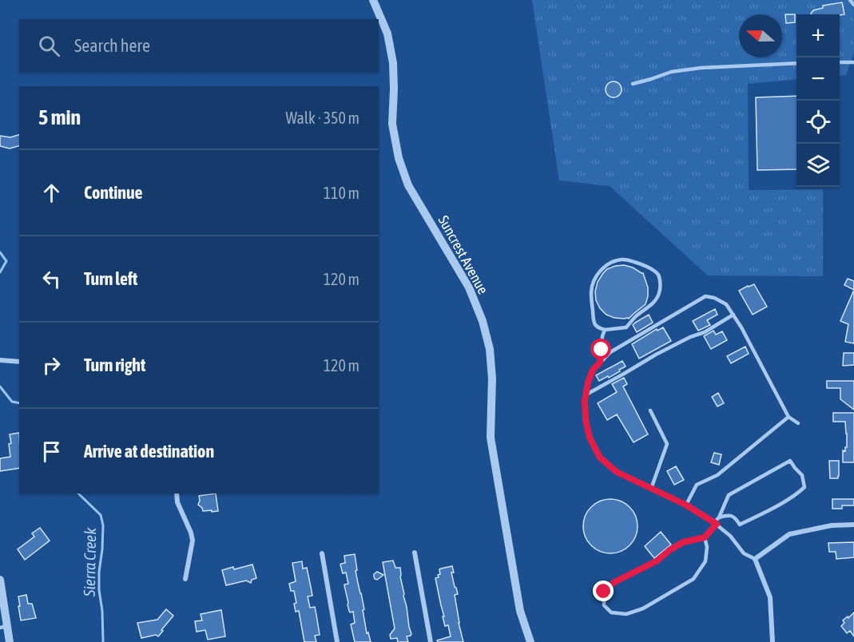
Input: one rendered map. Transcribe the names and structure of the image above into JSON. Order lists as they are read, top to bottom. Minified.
{"streets":{"street":["Suncrest Avenue"]},"water":["Sierra Creek"],"north":"left","page":{"map_buttons":["+","−"],"search":"Search here","heading":["5 min","Walk · 350 m"],"list":[["Continue","110 m"],["Turn left","120 m"],["Turn right","120 m"],"Arrive at destination"]}}
